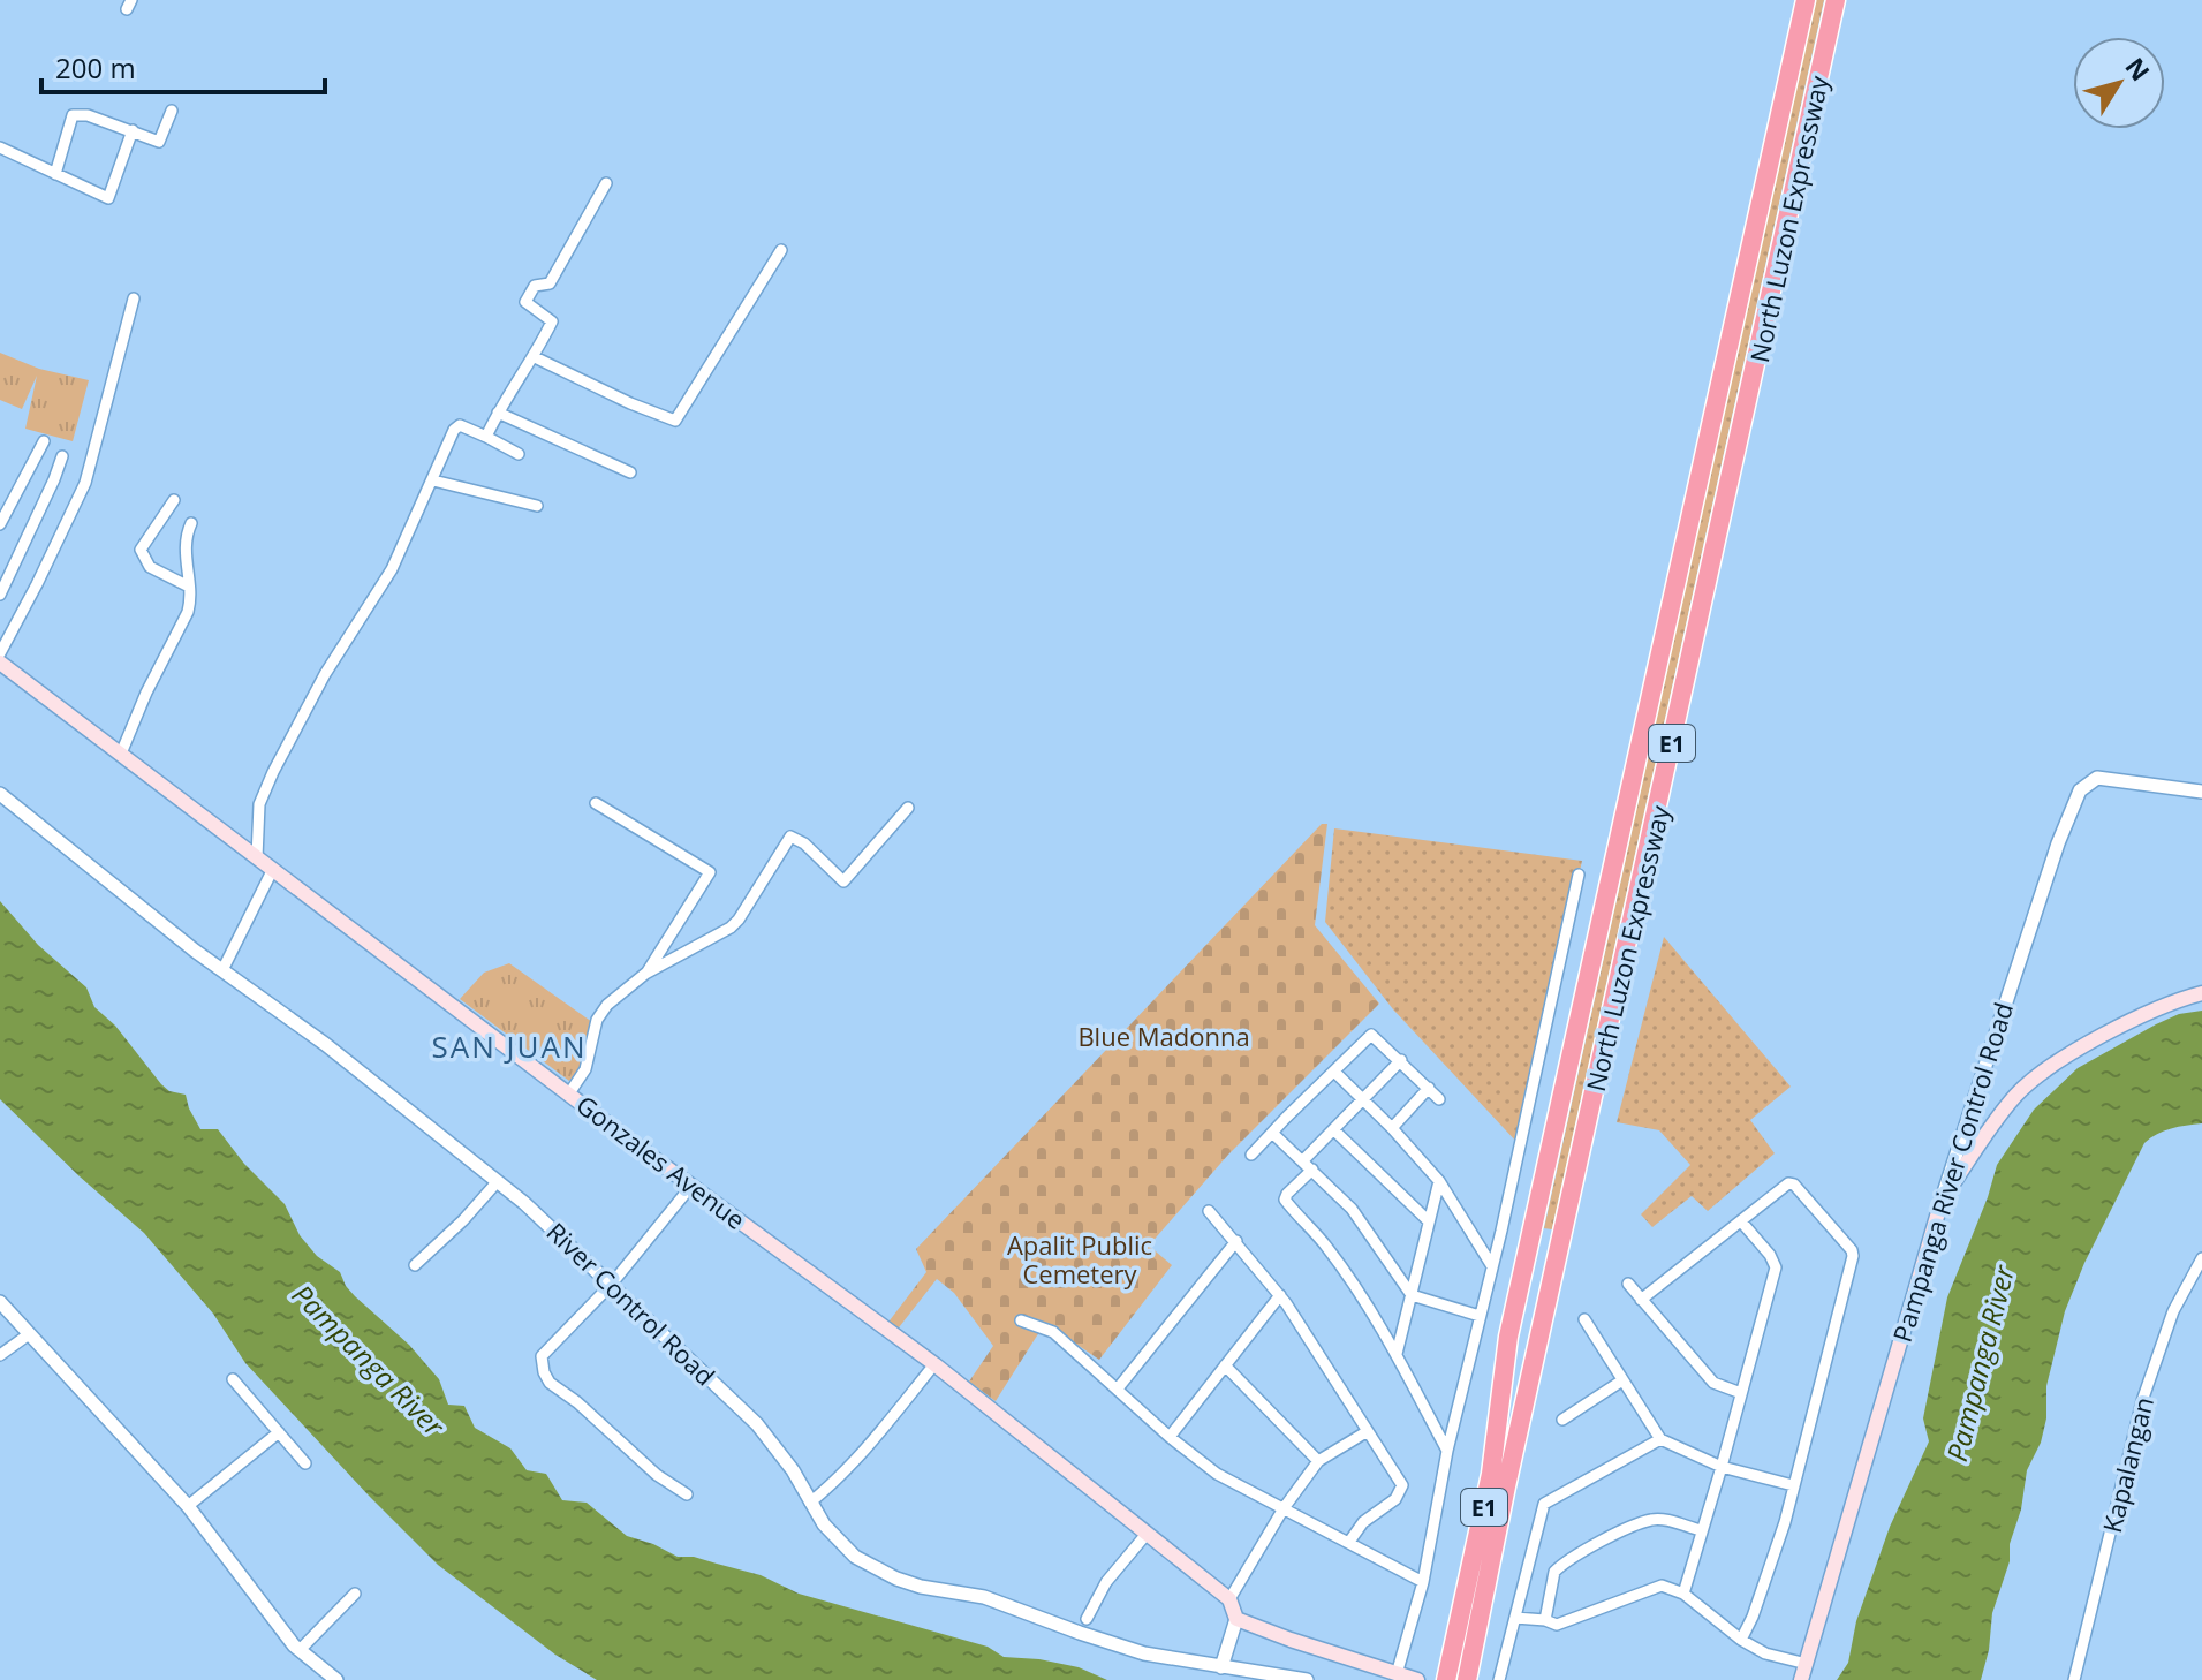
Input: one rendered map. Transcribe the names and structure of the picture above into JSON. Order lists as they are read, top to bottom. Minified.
{"streets":{"highway":["North Luzon Expressway","E1"],"main road":["Gonzales Avenue","Pampanga River Control Road"],"street":["River Control Road","Kapalangan"]},"districts":["SAN JUAN"],"water":["Pampanga River"],"parks":["Blue Madonna","Apalit Public Cemetery"],"scale_bar":"200 m","north":"top right"}
